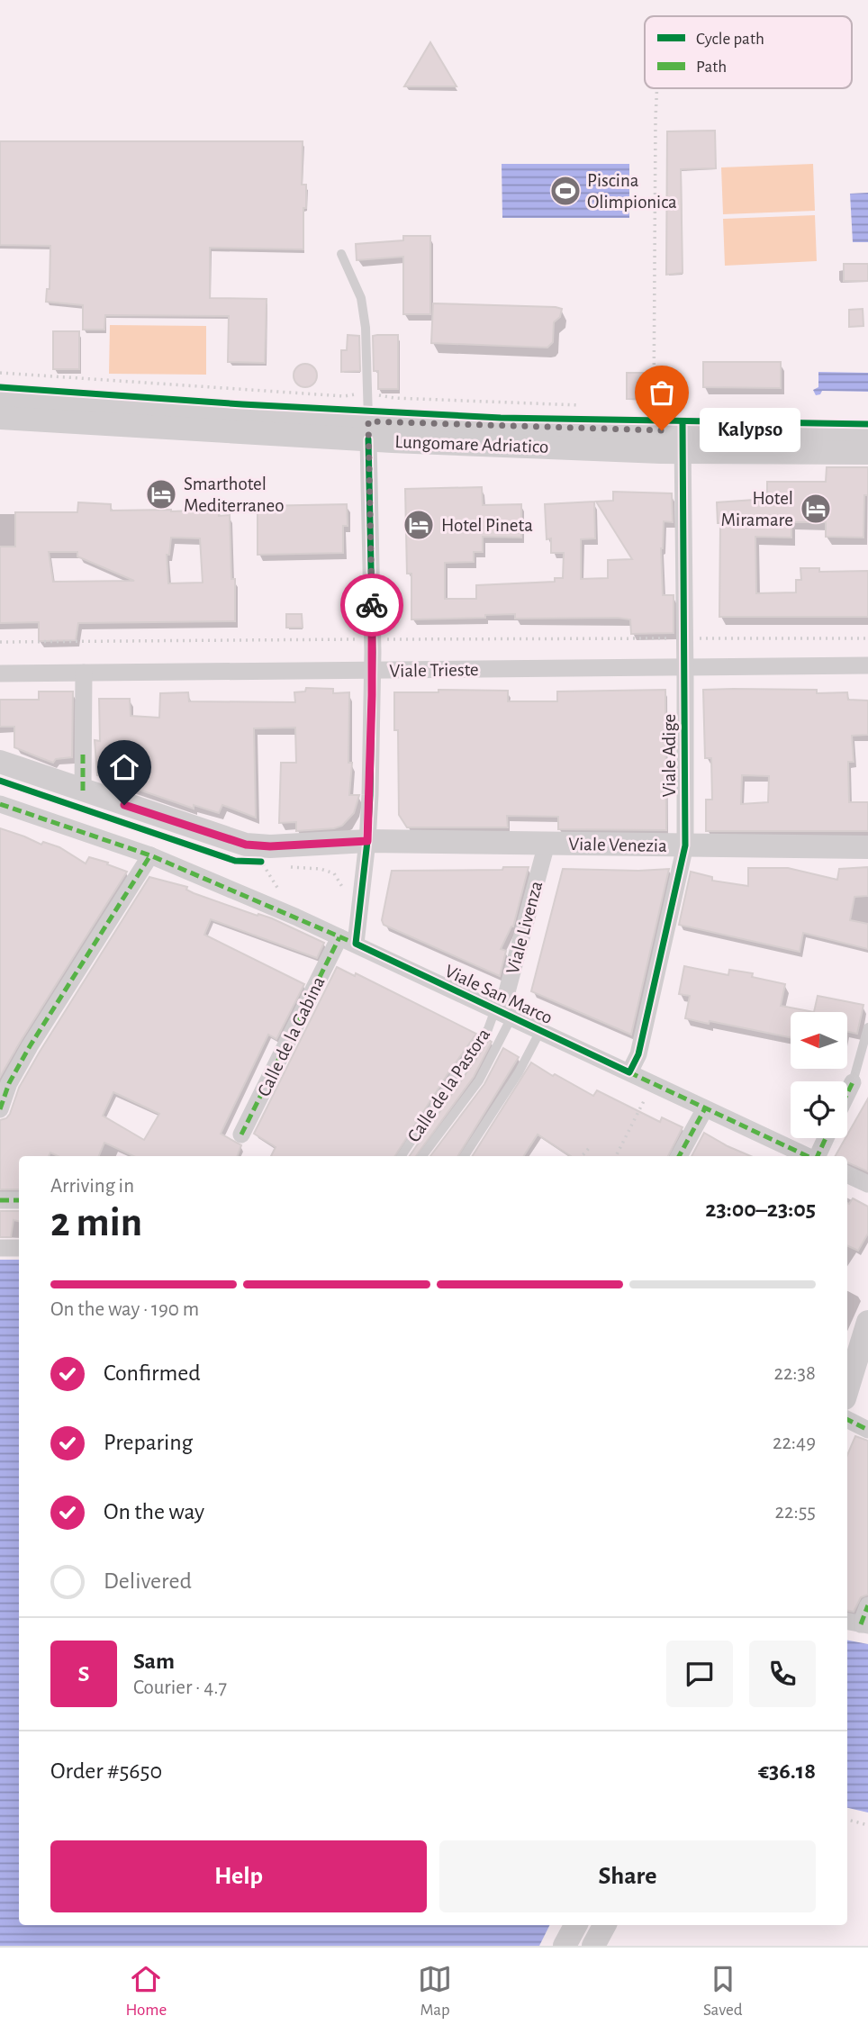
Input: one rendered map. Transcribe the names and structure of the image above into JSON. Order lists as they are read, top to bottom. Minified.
{"streets":{"street":["Lungomare Adriatico","Viale Trieste","Viale Adige","Viale Venezia","Viale Livenza","Viale San Marco","Calle de la Gabina"],"lane":["Calle de la Pastora"]},"crossings":[["Lungomare Adriatico","Viale Adige"],["Lungomare Adriatico","Calle de la Gabina"],["Viale Trieste","Viale Adige"],["Viale Trieste","Calle de la Gabina"],["Viale Adige","Viale Venezia"],["Viale Adige","Viale San Marco"],["Viale Venezia","Viale Livenza"],["Viale Venezia","Calle de la Gabina"],["Viale Livenza","Viale San Marco"],["Viale Livenza","Calle de la Pastora"],["Viale San Marco","Calle de la Gabina"],["Viale San Marco","Calle de la Pastora"]],"places":{"sports":["Piscina Olimpionica"],"other":["Kalypso"],"hotel":["Smarthotel Mediterraneo","Hotel Miramare","Hotel Pineta"]},"legend":["Cycle path","Path"],"north":"left","page":{"bubble":"Kalypso","heading":["2 min","Arriving in","23:00–23:05"],"panel":["Sam","Courier · 4.7","Order #5650","€36.18"],"bar":"On the way · 190 m","list":[["Confirmed","22:38"],["Preparing","22:49"],["On the way","22:55"],"Delivered"],"round":"S","buttons":["Help","Share"],"tabs":["Home","Map","Saved"]}}
